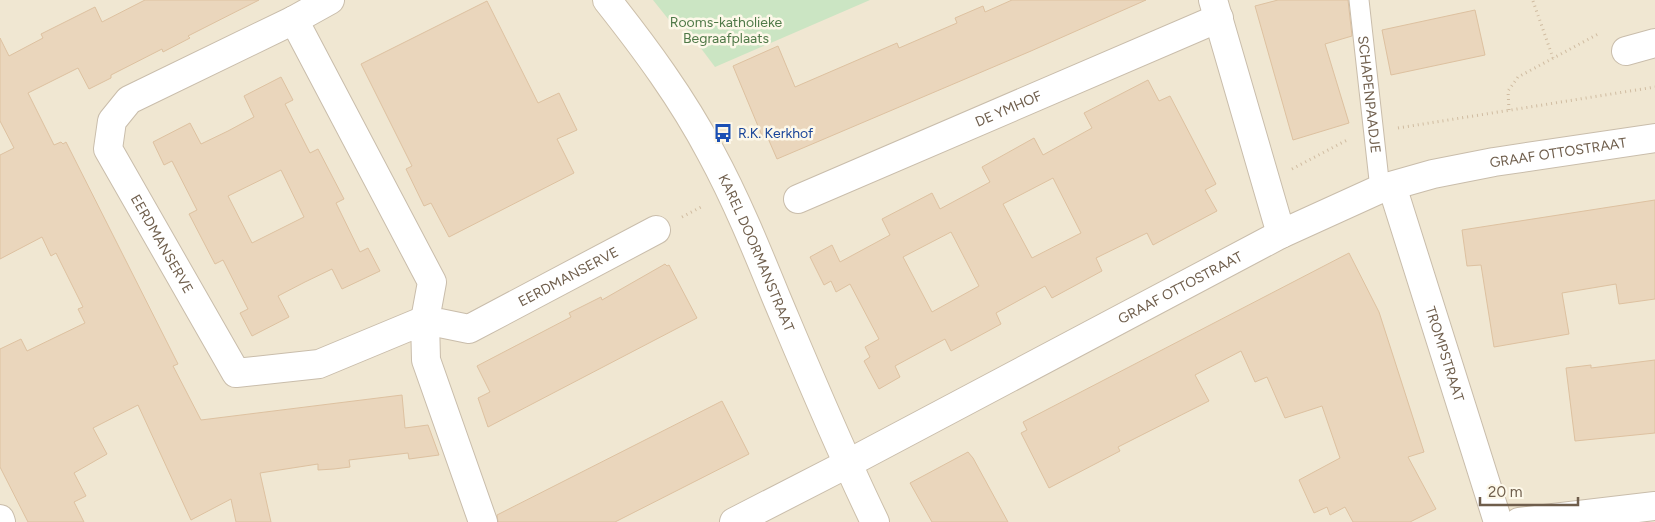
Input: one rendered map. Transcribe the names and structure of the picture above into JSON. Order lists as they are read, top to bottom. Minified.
{"streets":{"street":["DE YMHOF","GRAAF OTTOSTRAAT","EERDMANSERVE","KAREL DOORMANSTRAAT","TROMPSTRAAT"],"lane":["SCHAPENPAADJE"]},"crossings":[["SCHAPENPAADJE","GRAAF OTTOSTRAAT"],["SCHAPENPAADJE","TROMPSTRAAT"],["DE YMHOF","GRAAF OTTOSTRAAT"],["GRAAF OTTOSTRAAT","KAREL DOORMANSTRAAT"],["GRAAF OTTOSTRAAT","TROMPSTRAAT"]],"parks":["Rooms-katholieke Begraafplaats"],"places":{"bus stop":["R.K. Kerkhof"]},"scale_bar":"20 m"}
